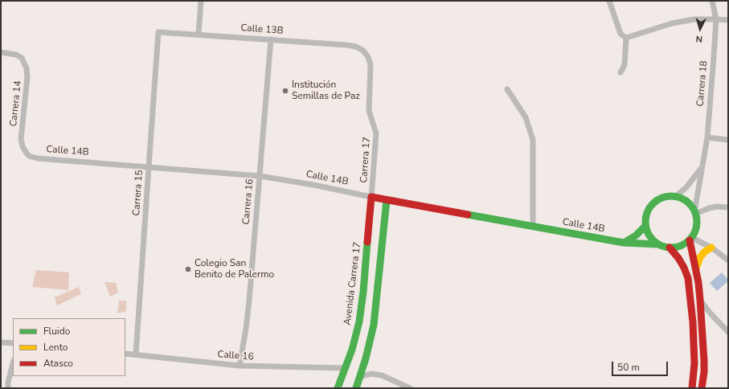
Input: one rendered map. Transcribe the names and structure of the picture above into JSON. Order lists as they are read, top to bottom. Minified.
{"streets":{"street":["Calle 13B","Carrera 18","Carrera 14","Calle 14B","Carrera 17","Carrera 15","Carrera 16","Avenida Carrera 17","Calle 16"]},"crossings":[["Calle 13B","Carrera 17"],["Calle 13B","Carrera 15"],["Calle 13B","Carrera 16"],["Carrera 18","Calle 14B"],["Carrera 14","Calle 14B"],["Calle 14B","Carrera 17"],["Calle 14B","Carrera 15"],["Calle 14B","Carrera 16"],["Calle 14B","Avenida Carrera 17"],["Carrera 17","Avenida Carrera 17"],["Carrera 15","Calle 16"],["Carrera 16","Calle 16"],["Avenida Carrera 17","Calle 16"]],"places":["Institución Semillas de Paz","Colegio San Benito de Palermo"],"legend":["Fluido","Lento","Atasco"],"scale_bar":"50 m","north":"bottom"}
